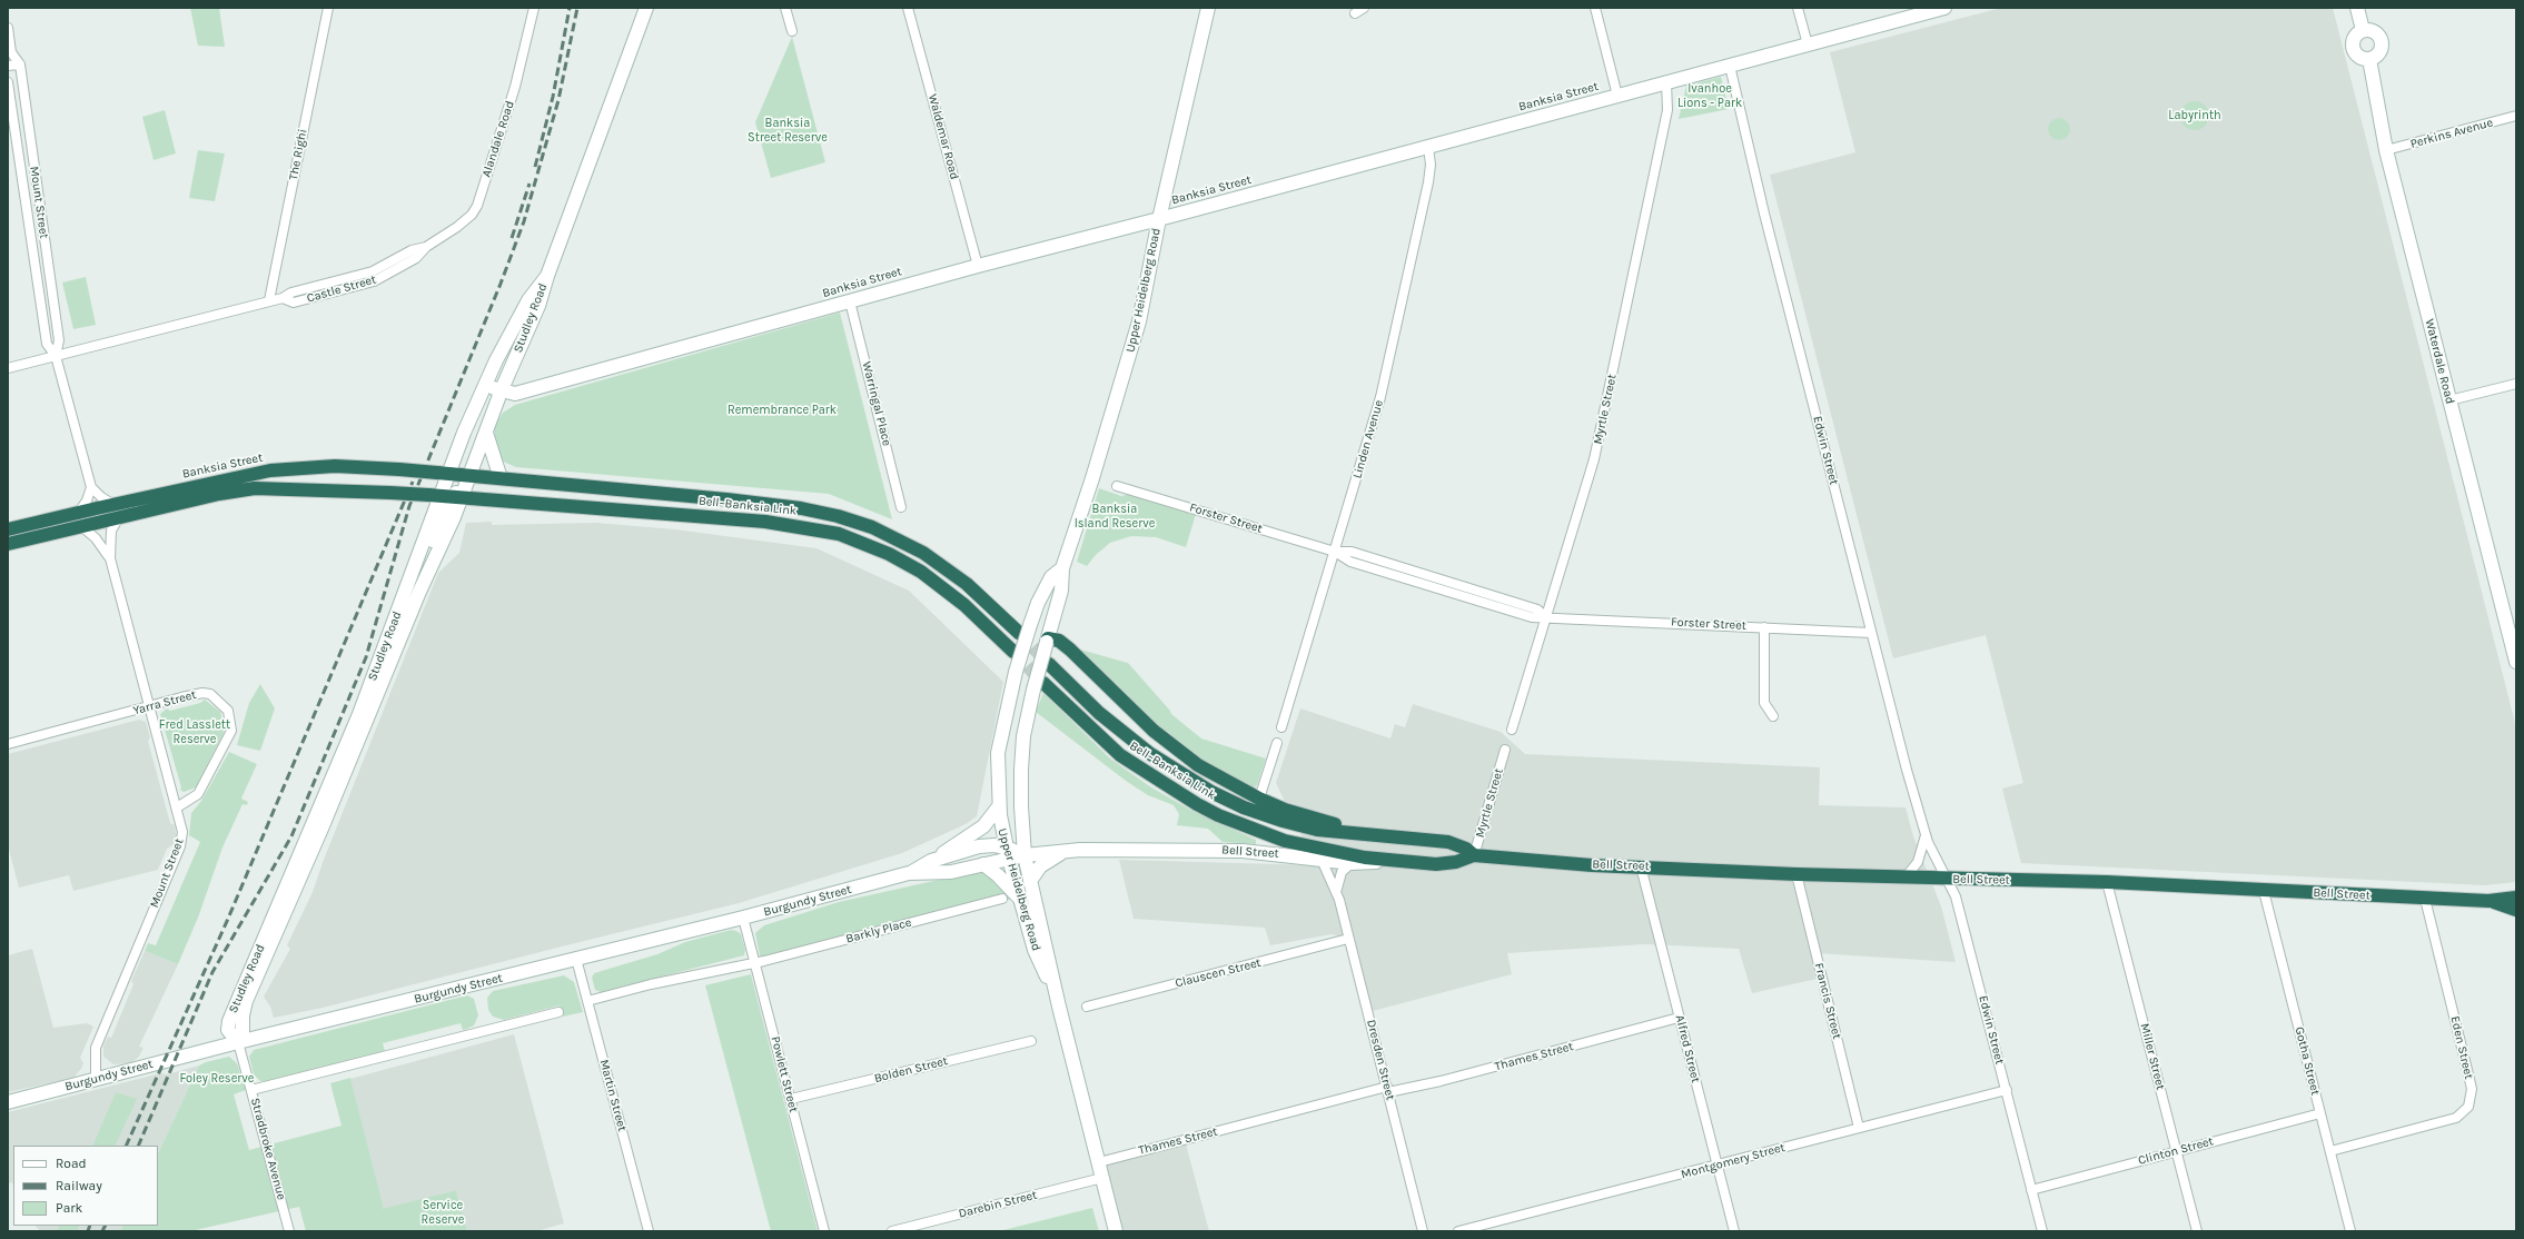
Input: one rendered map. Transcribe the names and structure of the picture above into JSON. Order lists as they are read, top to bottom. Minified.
{"streets":{"highway":["Banksia Street","Bell–Banksia Link","Bell Street"],"street":["Perkins Avenue","Waldemar Road","Alandale Road","The Righi","Mount Street","Castle Street","Upper Heidelberg Road","Studley Road","Waterdale Road","Warringal Place","Myrtle Street","Linden Avenue","Edwin Street","Forster Street","Yarra Street","Burgundy Street","Barkly Place","Clauscen Street","Francis Street","Eden Street","Alfred Street","Thames Street","Miller Street","Dresden Street","Gotha Street","Bolden Street","Powlett Street","Martin Street","Stradbroke Avenue","Clinton Street","Montgomery Street","Darebin Street"]},"crossings":[["Banksia Street","Waldemar Road"],["Banksia Street","Upper Heidelberg Road"],["Banksia Street","Studley Road"],["Banksia Street","Warringal Place"],["Banksia Street","Myrtle Street"],["Banksia Street","Linden Avenue"],["Banksia Street","Edwin Street"],["Banksia Street","Bell–Banksia Link"],["Perkins Avenue","Waterdale Road"],["Alandale Road","Castle Street"],["The Righi","Castle Street"],["Mount Street","Castle Street"],["Mount Street","Yarra Street"],["Mount Street","Burgundy Street"],["Upper Heidelberg Road","Bell–Banksia Link"],["Upper Heidelberg Road","Bell Street"],["Upper Heidelberg Road","Burgundy Street"],["Upper Heidelberg Road","Thames Street"],["Upper Heidelberg Road","Darebin Street"],["Studley Road","Bell–Banksia Link"],["Studley Road","Burgundy Street"],["Studley Road","Stradbroke Avenue"],["Myrtle Street","Forster Street"],["Myrtle Street","Bell Street"],["Linden Avenue","Forster Street"],["Edwin Street","Forster Street"],["Edwin Street","Bell Street"],["Edwin Street","Clinton Street"],["Edwin Street","Montgomery Street"],["Bell–Banksia Link","Bell Street"],["Bell Street","Burgundy Street"],["Bell Street","Francis Street"],["Bell Street","Eden Street"],["Bell Street","Alfred Street"],["Bell Street","Miller Street"],["Bell Street","Dresden Street"],["Bell Street","Gotha Street"],["Burgundy Street","Powlett Street"],["Burgundy Street","Martin Street"],["Burgundy Street","Stradbroke Avenue"],["Barkly Place","Powlett Street"],["Clauscen Street","Dresden Street"],["Francis Street","Montgomery Street"],["Eden Street","Gotha Street"],["Alfred Street","Thames Street"],["Alfred Street","Montgomery Street"],["Thames Street","Dresden Street"],["Miller Street","Clinton Street"],["Gotha Street","Clinton Street"],["Bolden Street","Powlett Street"]],"parks":["Ivanhoe Lions - Park","Labyrinth","Banksia Street Reserve","Remembrance Park","Banksia Island Reserve","Fred Lasslett Reserve","Foley Reserve","Service Reserve"],"legend":["Road","Railway","Park"]}
